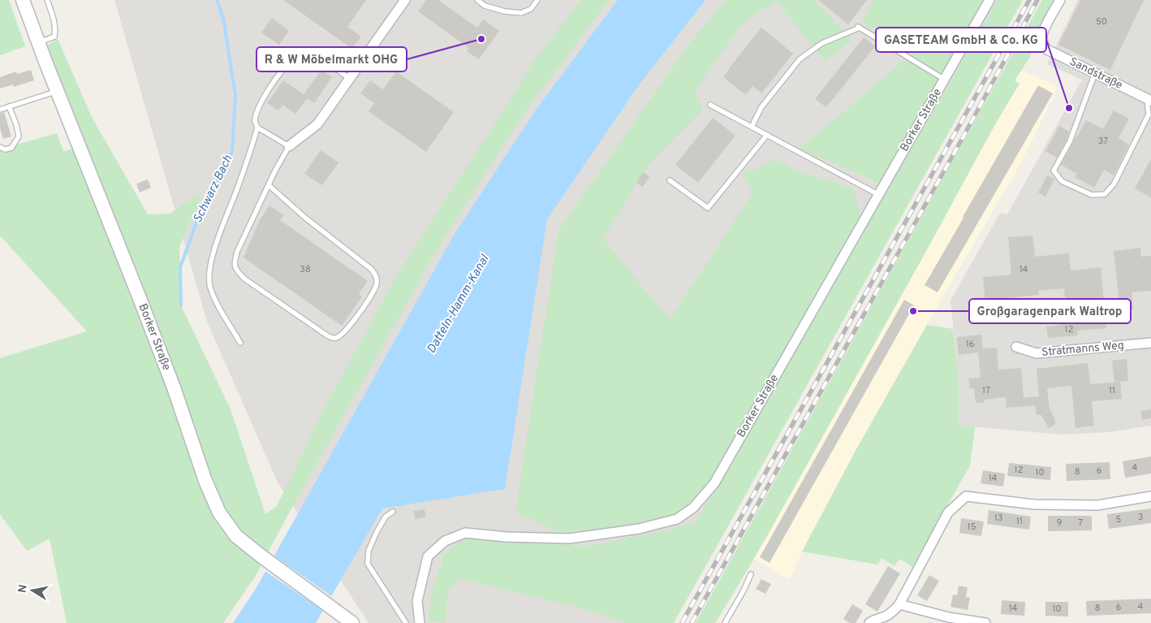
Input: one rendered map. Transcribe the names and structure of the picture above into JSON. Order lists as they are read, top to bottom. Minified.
{"streets":{"street":["Sandstraße","Borker Straße","Stratmanns Weg"]},"water":["Schwarz Bach","Datteln-Hamm-Kanal"],"places":["R & W Möbelmarkt OHG","GASETEAM GmbH & Co. KG","Großgaragenpark Waltrop"],"house_numbers":["50","37","38","14","12","16","17","11","4","12","6","8","10","14","3","13","5","11","9","7","15","4","6","14","8","10"],"north":"left"}
